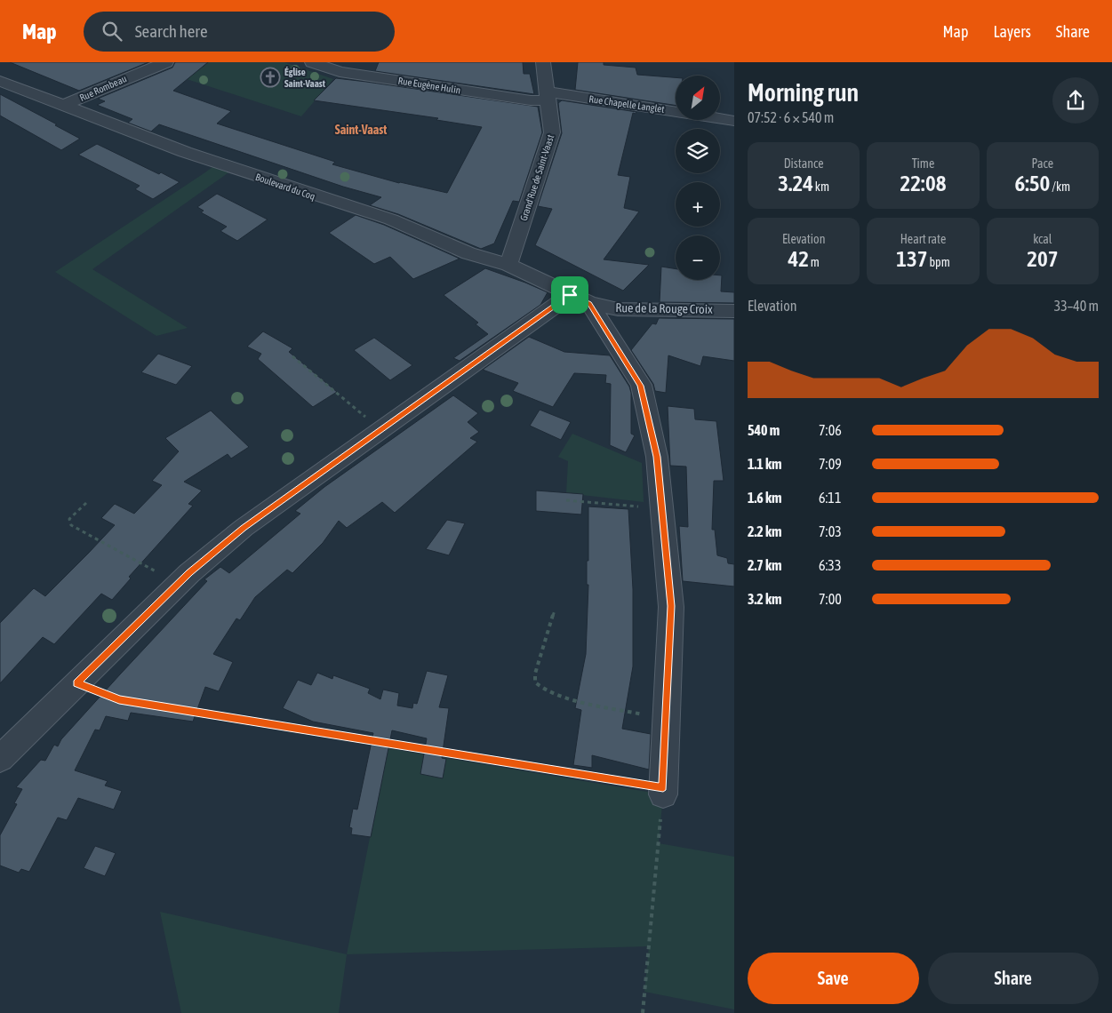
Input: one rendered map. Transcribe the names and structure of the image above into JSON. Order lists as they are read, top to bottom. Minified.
{"streets":{"street":["Rue Eugène Hulin","Rue Rombeau","Rue Chapelle Langlet","Grand'Rue de Saint-Vaast","Boulevard du Coq","Rue de la Rouge Croix"]},"crossings":[["Rue Eugène Hulin","Rue Chapelle Langlet"],["Rue Eugène Hulin","Grand'Rue de Saint-Vaast"],["Rue Rombeau","Boulevard du Coq"],["Rue Chapelle Langlet","Grand'Rue de Saint-Vaast"],["Grand'Rue de Saint-Vaast","Boulevard du Coq"],["Boulevard du Coq","Rue de la Rouge Croix"]],"districts":["Saint-Vaast"],"places":{"church":["Église Saint-Vaast"]},"north":"top right","page":{"header":"Map","search":"Search here","nav":["Map","Layers","Share"],"heading":["Morning run","07:52 · 6 × 540 m"],"map_buttons":["+","−"],"stats":[["Distance","3.24 km"],["Time","22:08"],["Pace","6:50 /km"],["Elevation","42 m"],["Heart rate","137 bpm"],["kcal","207"]],"chart":["Elevation","33–40 m"],"list":[{"name":"540 m","note":"7:06"},{"name":"1.1 km","note":"7:09"},{"name":"1.6 km","note":"6:11"},{"name":"2.2 km","note":"7:03"},{"name":"2.7 km","note":"6:33"},{"name":"3.2 km","note":"7:00"}],"buttons":["Save","Share"]}}
